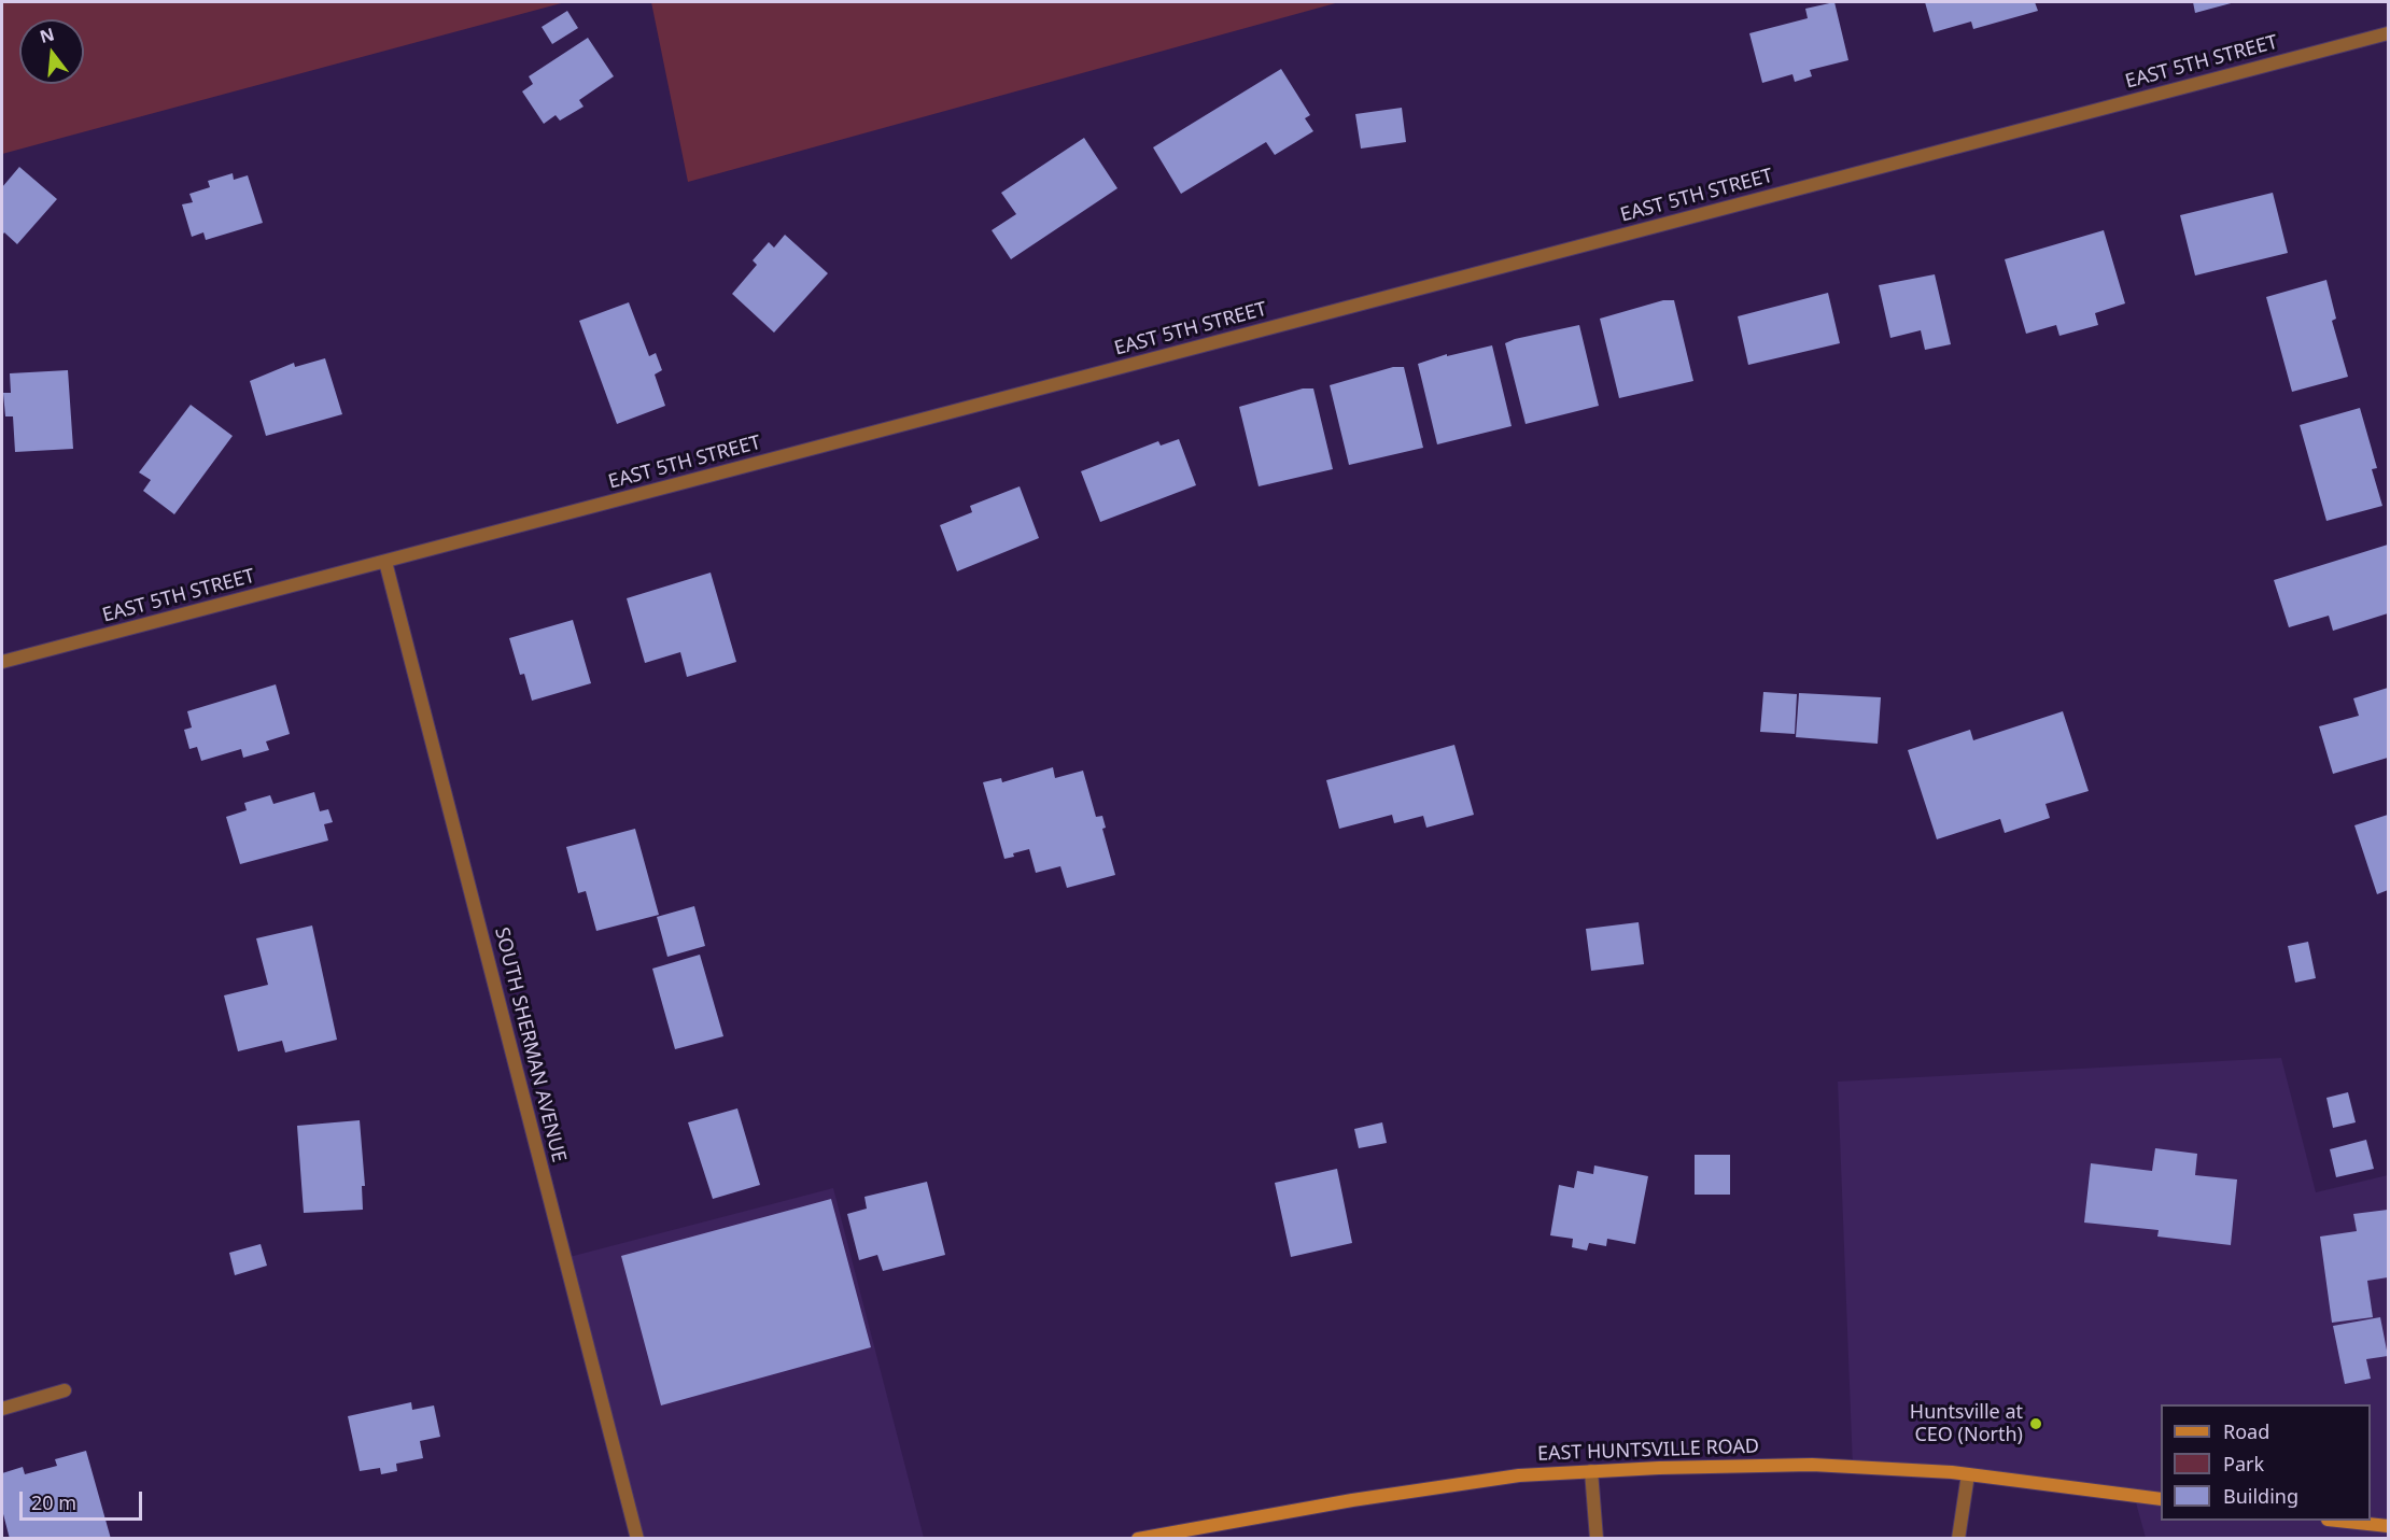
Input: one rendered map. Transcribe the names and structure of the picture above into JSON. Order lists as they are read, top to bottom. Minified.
{"streets":{"main road":["EAST HUNTSVILLE ROAD"],"street":["EAST 5TH STREET","SOUTH SHERMAN AVENUE"]},"crossings":[["EAST 5TH STREET","SOUTH SHERMAN AVENUE"]],"places":["Huntsville at CEO (North)"],"legend":["Road","Park","Building"],"scale_bar":"20 m","north":"top"}
